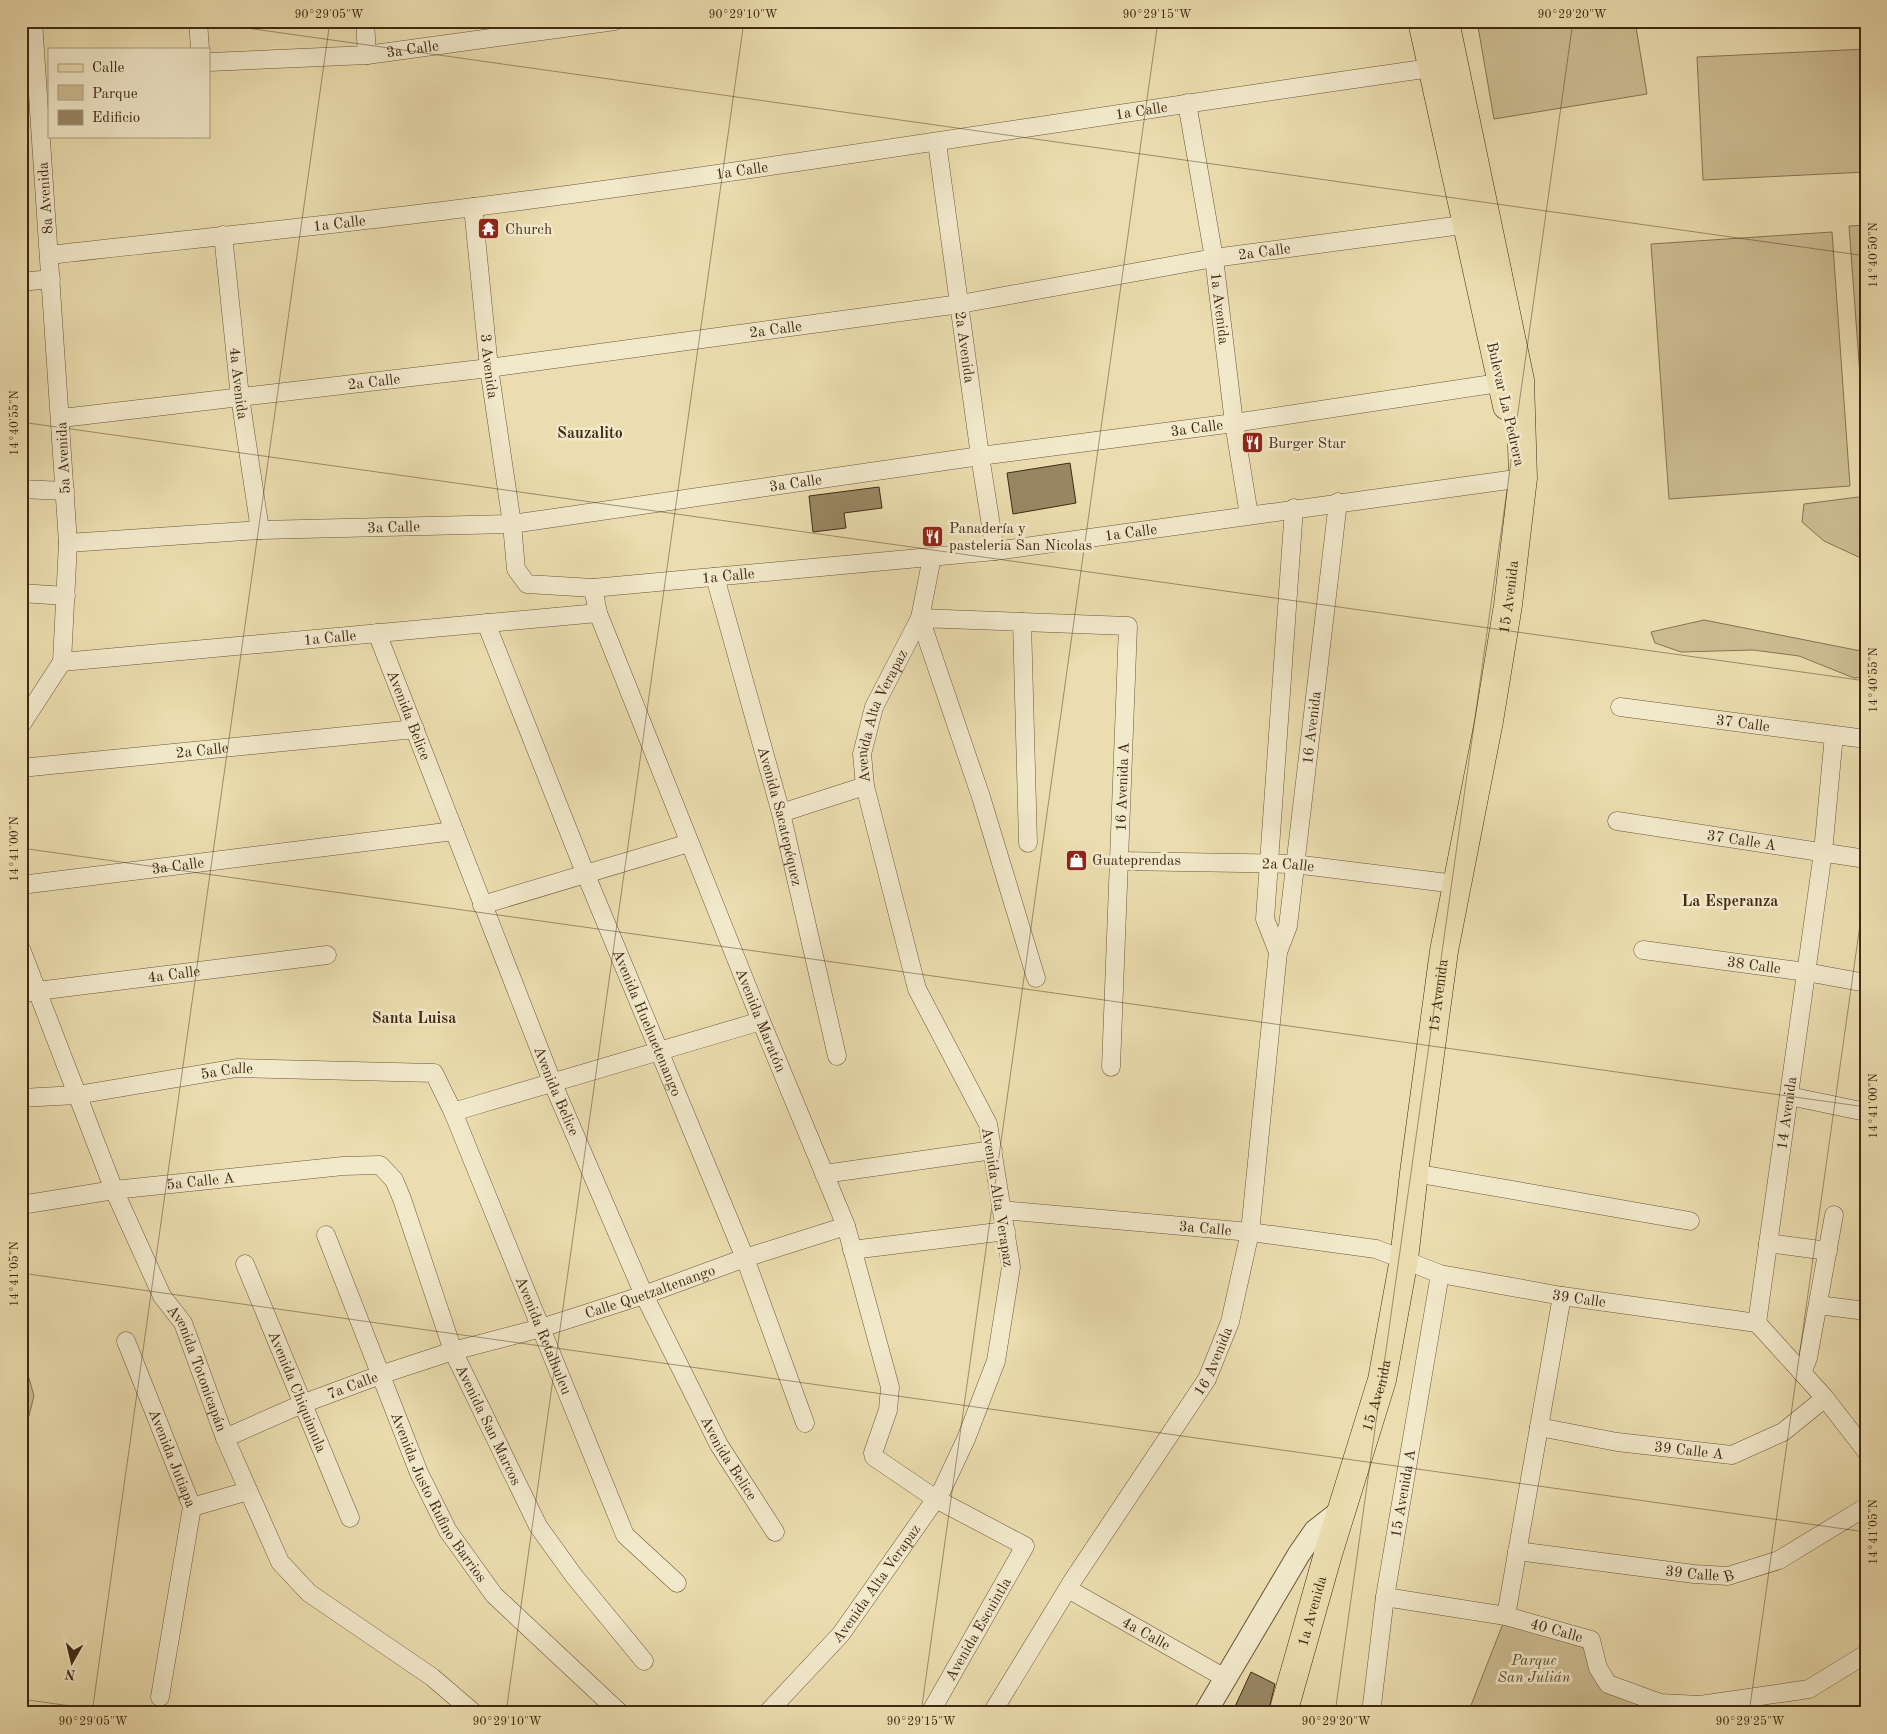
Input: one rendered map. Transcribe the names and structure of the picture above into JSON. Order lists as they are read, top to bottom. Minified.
{"streets":{"main road":["1a Avenida","Bulevar La Pedrera","15 Avenida"],"street":["3a Calle","1a Calle","8a Avenida","2a Calle","2a Avenida","3 Avenida","4a Avenida","5a Avenida","Avenida Belice","Avenida Alta Verapaz","37 Calle","16 Avenida","16 Avenida A","Avenida Sacatepéquez","37 Calle A","38 Calle","4a Calle","Avenida Maratón","Avenida Huehuetenango","5a Calle","14 Avenida","5a Calle A","Calle Quetzaltenango","39 Calle","Avenida Retalhuleu","Avenida Totonicapán","7a Calle","Avenida Chiquimula","Avenida San Marcos","39 Calle A","Avenida Jutiapa","15 Avenida A","Avenida Justo Rufino Barrios","39 Calle B","Avenida Escuintla","40 Calle"]},"crossings":[["3a Calle","1a Avenida"],["3a Calle","2a Avenida"],["3a Calle","3 Avenida"],["3a Calle","4a Avenida"],["3a Calle","Bulevar La Pedrera"],["3a Calle","5a Avenida"],["3a Calle","15 Avenida"],["3a Calle","Avenida Belice"],["3a Calle","Avenida Alta Verapaz"],["3a Calle","16 Avenida"],["3a Calle","39 Calle"],["1a Calle","8a Avenida"],["1a Calle","1a Avenida"],["1a Calle","2a Avenida"],["1a Calle","3 Avenida"],["1a Calle","4a Avenida"],["1a Calle","Bulevar La Pedrera"],["1a Calle","5a Avenida"],["1a Calle","15 Avenida"],["1a Calle","Avenida Belice"],["1a Calle","Avenida Alta Verapaz"],["1a Calle","16 Avenida"],["1a Calle","Avenida Sacatepéquez"],["1a Calle","Avenida Maratón"],["1a Calle","Avenida Huehuetenango"],["8a Avenida","5a Avenida"],["2a Calle","1a Avenida"],["2a Calle","2a Avenida"],["2a Calle","3 Avenida"],["2a Calle","4a Avenida"],["2a Calle","Bulevar La Pedrera"],["2a Calle","5a Avenida"],["2a Calle","15 Avenida"],["2a Calle","Avenida Belice"],["2a Calle","16 Avenida"],["2a Calle","16 Avenida A"],["1a Avenida","15 Avenida"],["Bulevar La Pedrera","15 Avenida"],["15 Avenida","39 Calle"],["Avenida Belice","Calle Quetzaltenango"],["Avenida Alta Verapaz","Avenida Maratón"],["Avenida Alta Verapaz","Avenida Escuintla"],["37 Calle","14 Avenida"],["16 Avenida","4a Calle"],["37 Calle A","14 Avenida"],["38 Calle","14 Avenida"],["4a Calle","Avenida Totonicapán"],["Avenida Maratón","Calle Quetzaltenango"],["Avenida Maratón","Avenida Escuintla"],["Avenida Huehuetenango","Calle Quetzaltenango"],["5a Calle","Avenida Retalhuleu"],["5a Calle","Avenida Totonicapán"],["14 Avenida","39 Calle"],["5a Calle A","Avenida Totonicapán"],["5a Calle A","Avenida San Marcos"],["Calle Quetzaltenango","Avenida Retalhuleu"],["Calle Quetzaltenango","7a Calle"],["Calle Quetzaltenango","Avenida San Marcos"],["39 Calle","15 Avenida A"],["Avenida Totonicapán","7a Calle"],["7a Calle","Avenida Chiquimula"],["7a Calle","Avenida San Marcos"],["7a Calle","Avenida Justo Rufino Barrios"],["15 Avenida A","40 Calle"]],"districts":["Sauzalito","La Esperanza","Santa Luisa"],"parks":["Parque San Julián"],"places":{"temple":["Church"],"restaurant":["Burger Star","Panadería y pasteleria San Nicolas"],"shop":["Guateprendas"]},"legend":["Calle","Parque","Edificio"],"north":"bottom","coordinates":["90°29'05\"W","90°29'10\"W","90°29'15\"W","90°29'20\"W","14°40'50\"N","14°40'55\"N","14°41'00\"N","14°41'05\"N","90°29'25\"W"]}
